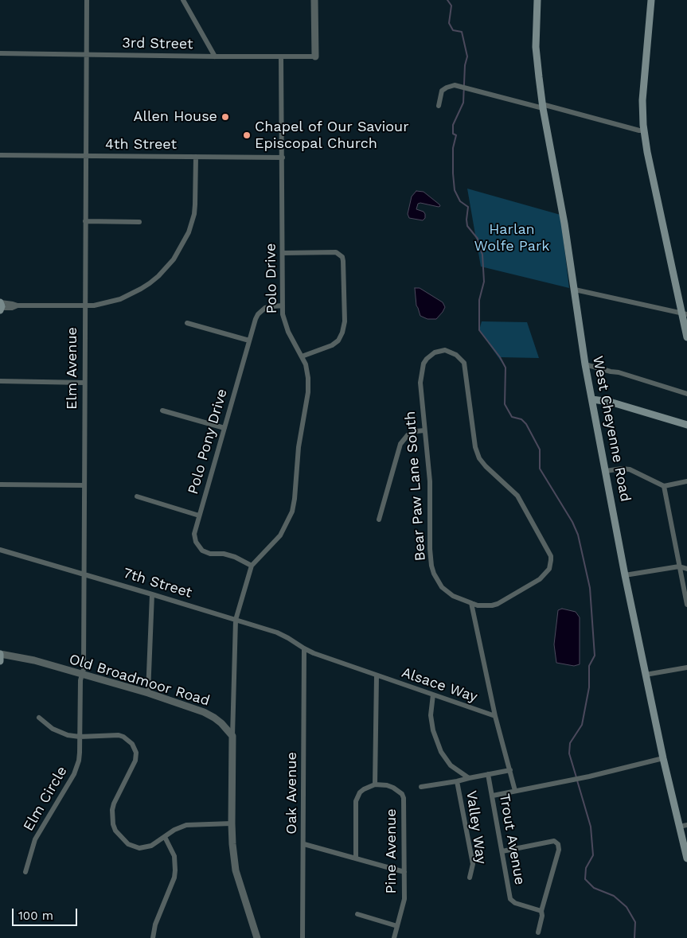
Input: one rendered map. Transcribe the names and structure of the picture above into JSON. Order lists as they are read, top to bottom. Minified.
{"streets":{"main road":["West Cheyenne Road"],"street":["3rd Street","4th Street","Polo Drive","Elm Avenue","Polo Pony Drive","Bear Paw Lane South","7th Street","Old Broadmoor Road","Alsace Way","Oak Avenue","Elm Circle","Valley Way","Trout Avenue","Pine Avenue"]},"crossings":[["3rd Street","Polo Drive"],["3rd Street","Elm Avenue"],["4th Street","Polo Drive"],["4th Street","Elm Avenue"],["Polo Drive","Polo Pony Drive"],["Polo Drive","7th Street"],["Polo Drive","Old Broadmoor Road"],["Elm Avenue","7th Street"],["Elm Avenue","Old Broadmoor Road"],["Elm Avenue","Elm Circle"],["7th Street","Alsace Way"],["7th Street","Oak Avenue"],["Alsace Way","Oak Avenue"]],"parks":["Harlan Wolfe Park"],"places":["Allen House","Chapel of Our Saviour Episcopal Church"],"scale_bar":"100 m"}
